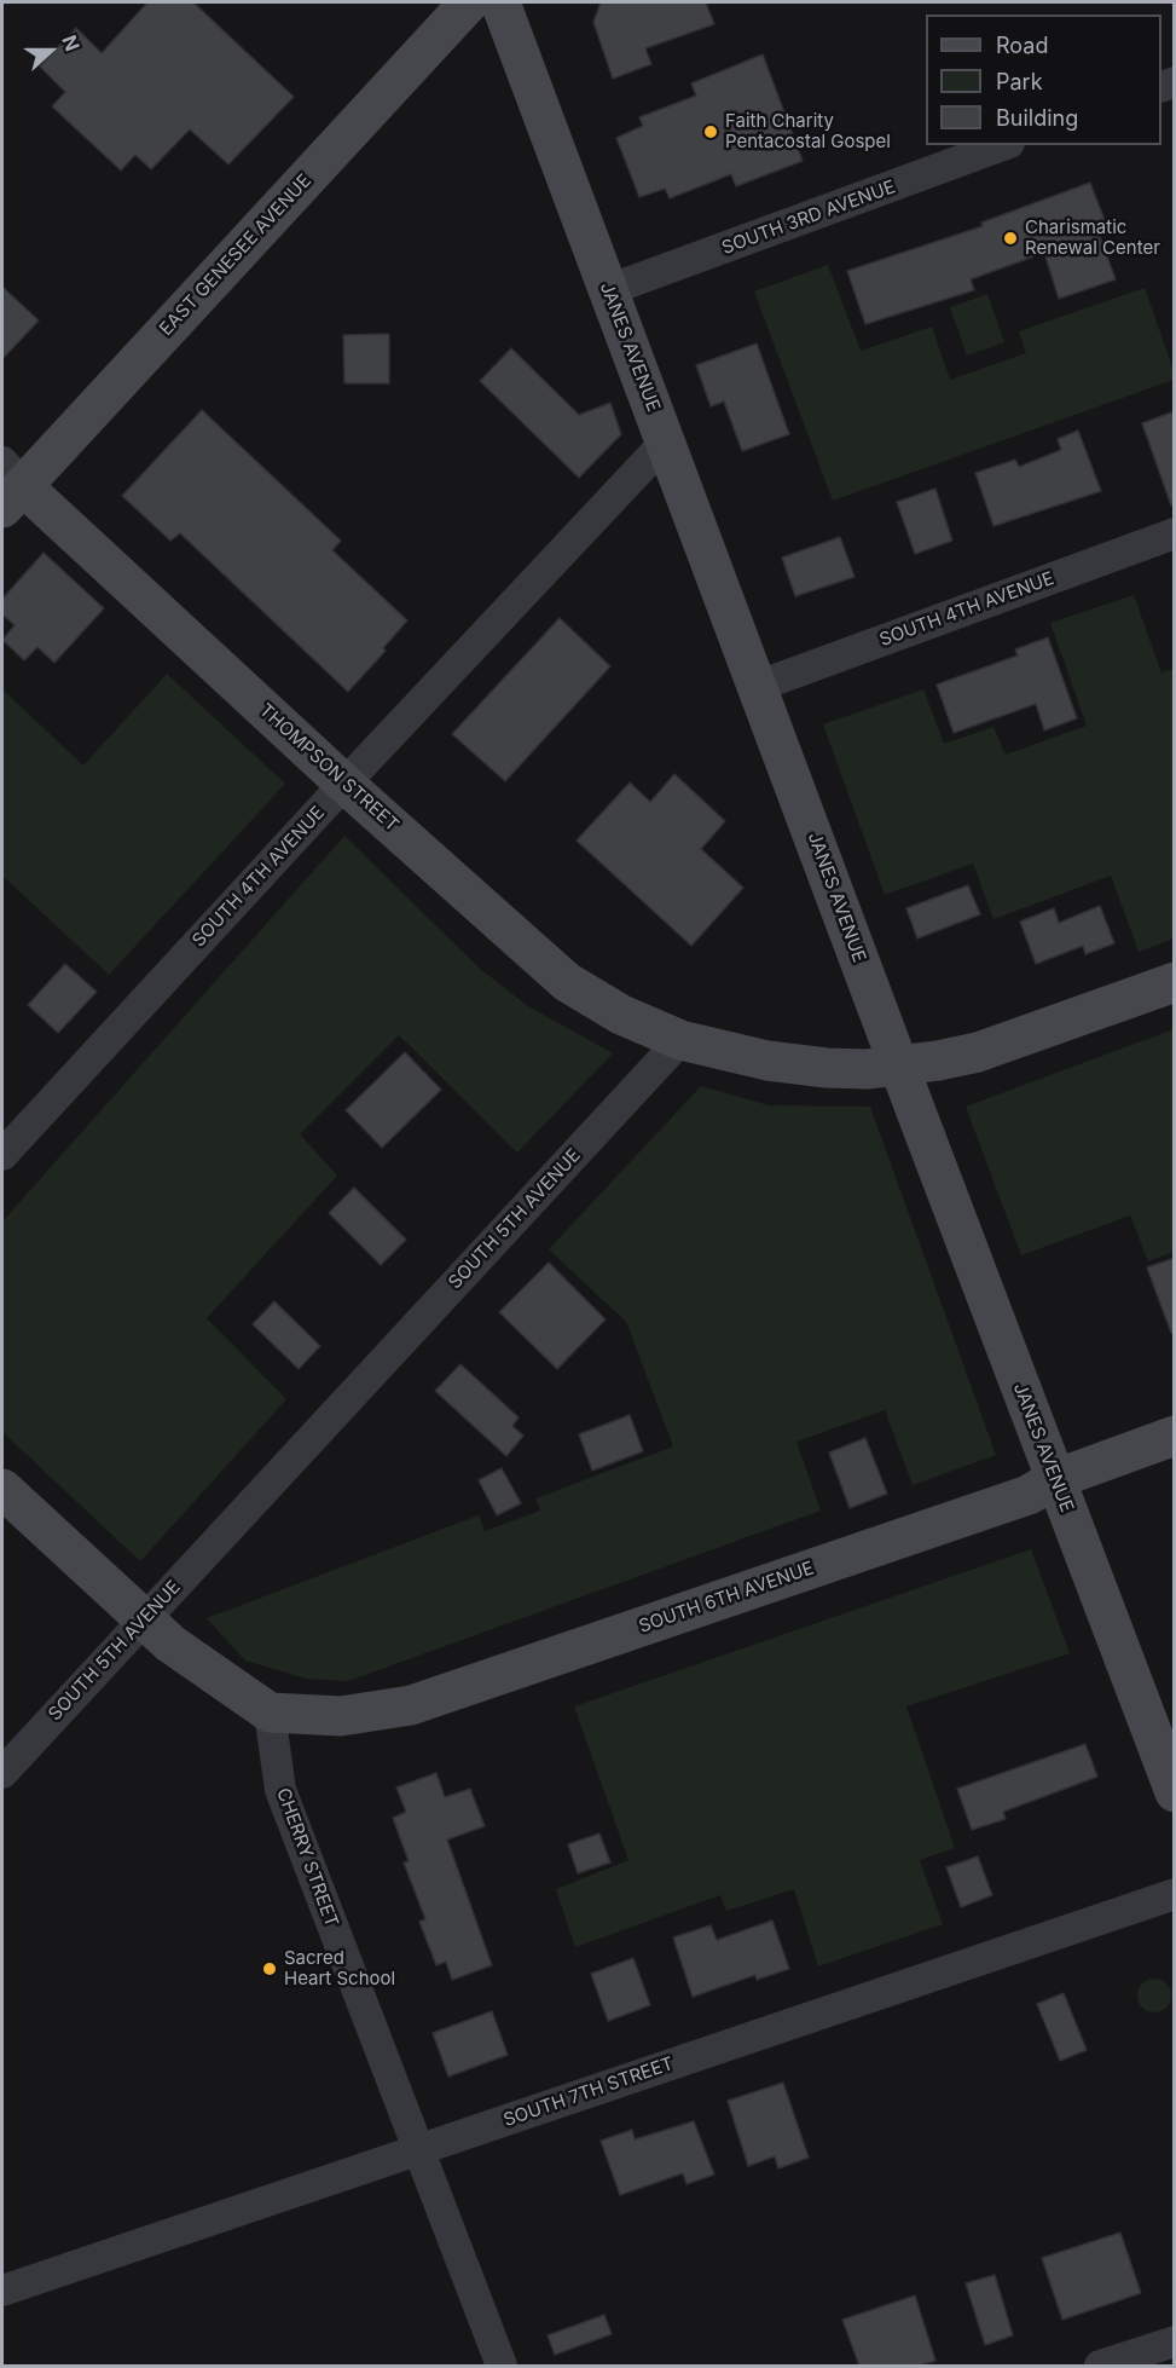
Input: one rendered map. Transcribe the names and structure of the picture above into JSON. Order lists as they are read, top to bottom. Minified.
{"streets":{"street":["SOUTH 3RD AVENUE","EAST GENESEE AVENUE","JANES AVENUE","SOUTH 4TH AVENUE","THOMPSON STREET","SOUTH 5TH AVENUE","SOUTH 6TH AVENUE","CHERRY STREET","SOUTH 7TH STREET"]},"crossings":[["SOUTH 3RD AVENUE","JANES AVENUE"],["EAST GENESEE AVENUE","THOMPSON STREET"],["JANES AVENUE","SOUTH 4TH AVENUE"],["JANES AVENUE","SOUTH 6TH AVENUE"],["SOUTH 4TH AVENUE","THOMPSON STREET"],["THOMPSON STREET","SOUTH 5TH AVENUE"],["SOUTH 6TH AVENUE","CHERRY STREET"],["CHERRY STREET","SOUTH 7TH STREET"]],"places":["Faith Charity Pentacostal Gospel","Charismatic Renewal Center","Sacred Heart School"],"legend":["Road","Park","Building"],"north":"right"}
